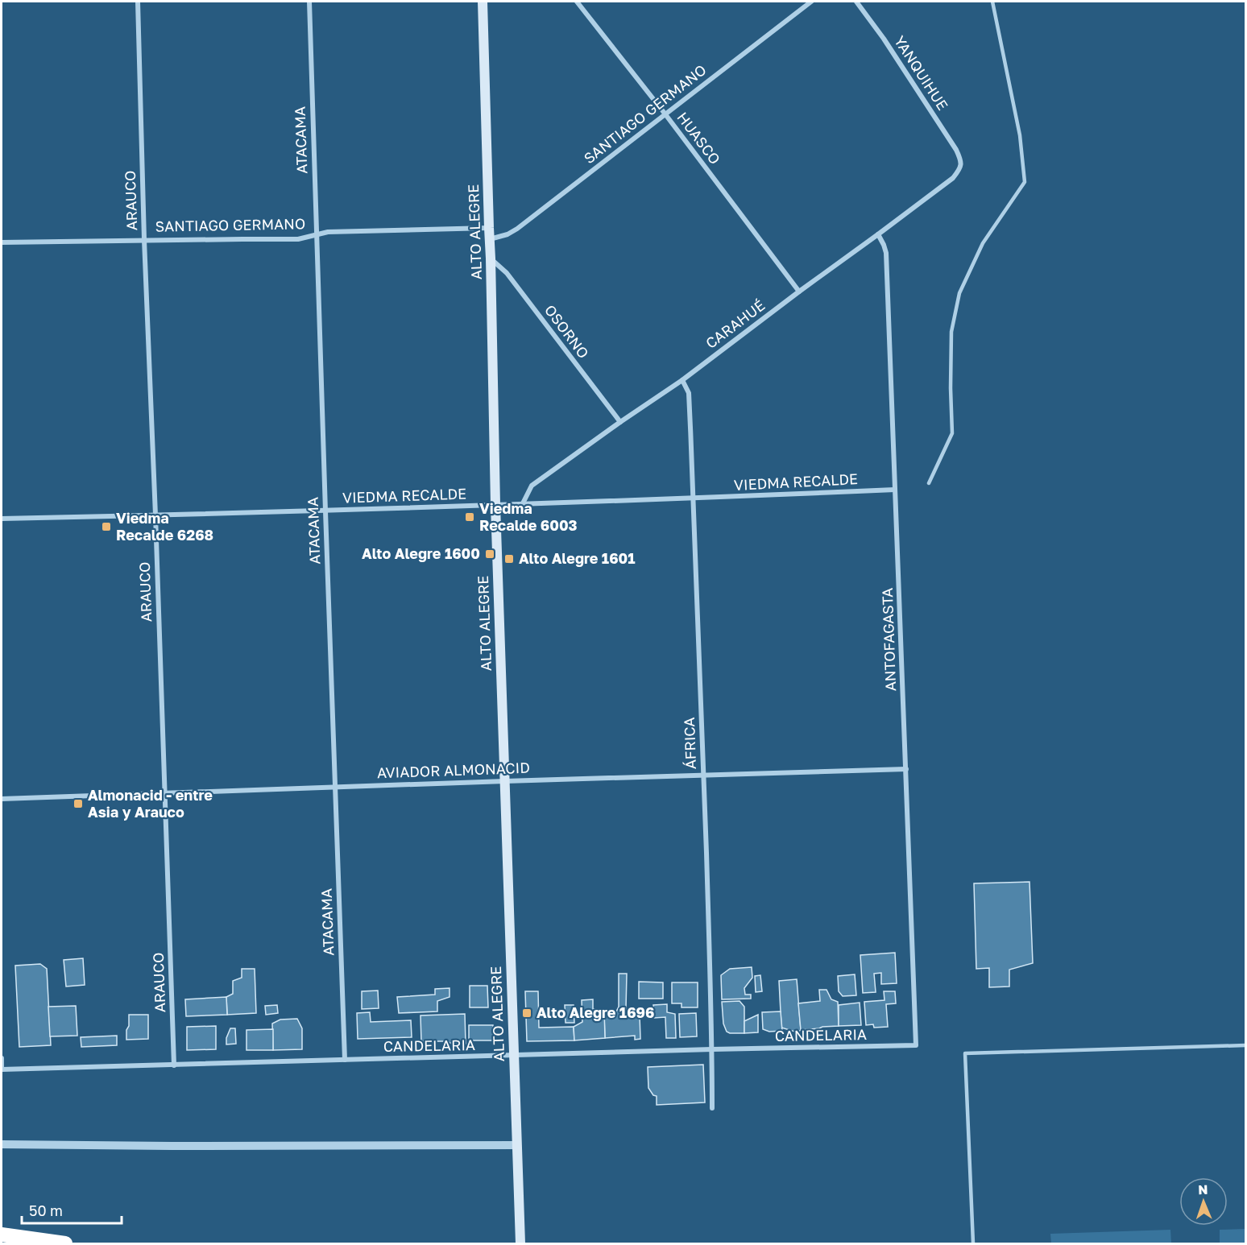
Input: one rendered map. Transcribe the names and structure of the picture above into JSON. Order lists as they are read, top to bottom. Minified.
{"streets":{"main road":["ALTO ALEGRE"],"street":["YANQUIHUE","SANTIAGO GERMANO","HUASCO","ATACAMA","ARAUCO","CARAHUÉ","OSORNO","VIEDMA RECALDE","ANTOFAGASTA","ÁFRICA","AVIADOR ALMONACID","CANDELARIA"]},"crossings":[["YANQUIHUE","CARAHUÉ"],["SANTIAGO GERMANO","HUASCO"],["SANTIAGO GERMANO","ATACAMA"],["SANTIAGO GERMANO","ARAUCO"],["SANTIAGO GERMANO","ALTO ALEGRE"],["HUASCO","CARAHUÉ"],["ATACAMA","VIEDMA RECALDE"],["ATACAMA","AVIADOR ALMONACID"],["ATACAMA","CANDELARIA"],["ARAUCO","VIEDMA RECALDE"],["ARAUCO","AVIADOR ALMONACID"],["ARAUCO","CANDELARIA"],["ALTO ALEGRE","OSORNO"],["ALTO ALEGRE","VIEDMA RECALDE"],["ALTO ALEGRE","AVIADOR ALMONACID"],["ALTO ALEGRE","CANDELARIA"],["CARAHUÉ","OSORNO"],["CARAHUÉ","VIEDMA RECALDE"],["CARAHUÉ","ANTOFAGASTA"],["CARAHUÉ","ÁFRICA"],["VIEDMA RECALDE","ANTOFAGASTA"],["VIEDMA RECALDE","ÁFRICA"],["ANTOFAGASTA","AVIADOR ALMONACID"],["ANTOFAGASTA","CANDELARIA"],["ÁFRICA","AVIADOR ALMONACID"],["ÁFRICA","CANDELARIA"]],"places":{"transit":["Viedma Recalde 6003","Viedma Recalde 6268","Alto Alegre 1600","Alto Alegre 1601","Almonacid - entre Asia y Arauco","Alto Alegre 1696"]},"scale_bar":"50 m","north":"top"}
